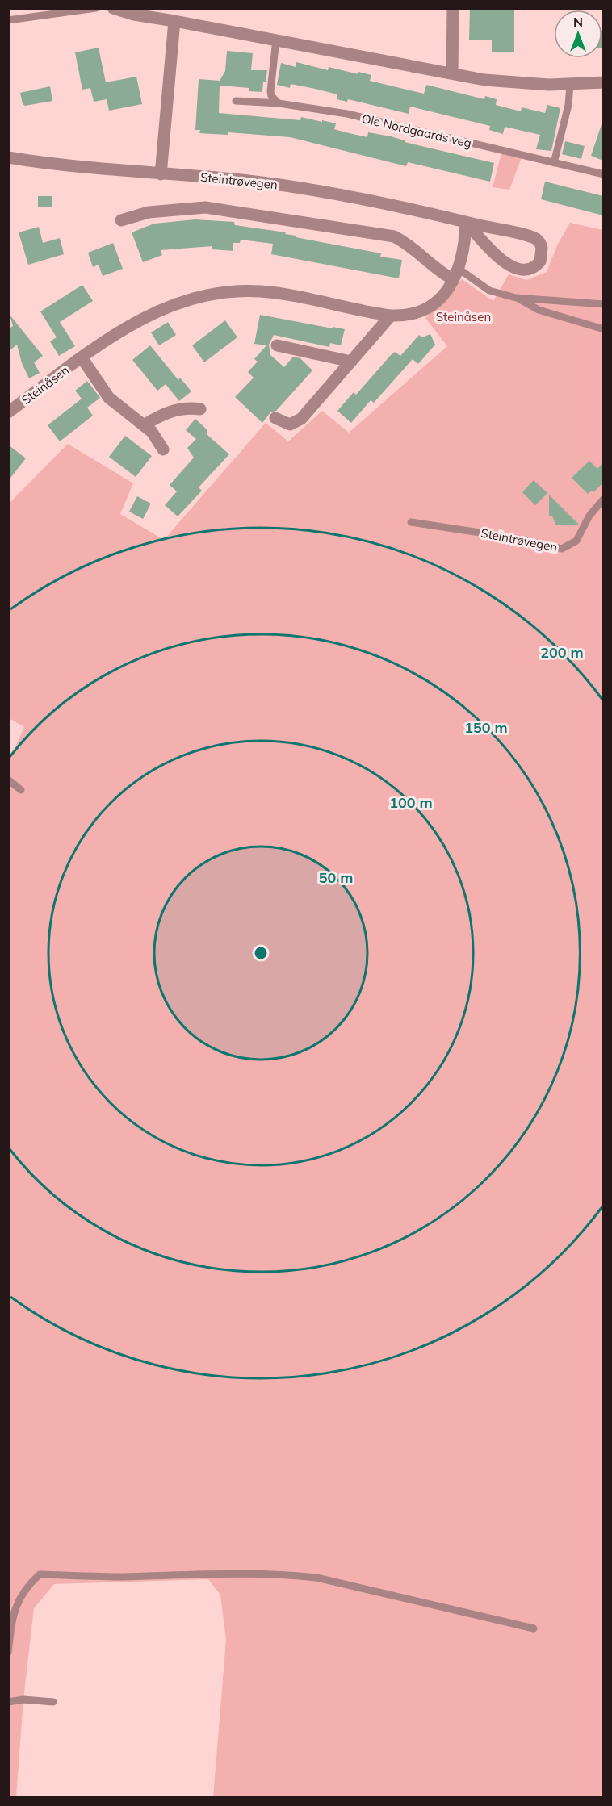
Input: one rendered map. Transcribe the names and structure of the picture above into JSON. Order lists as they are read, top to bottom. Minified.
{"streets":{"street":["Steintrøvegen","Steinåsen"],"lane":["Ole Nordgaards veg"]},"crossings":[["Steintrøvegen","Steinåsen"]],"parks":["Steinåsen"],"north":"top","rings":["200 m","150 m","100 m","50 m"]}
